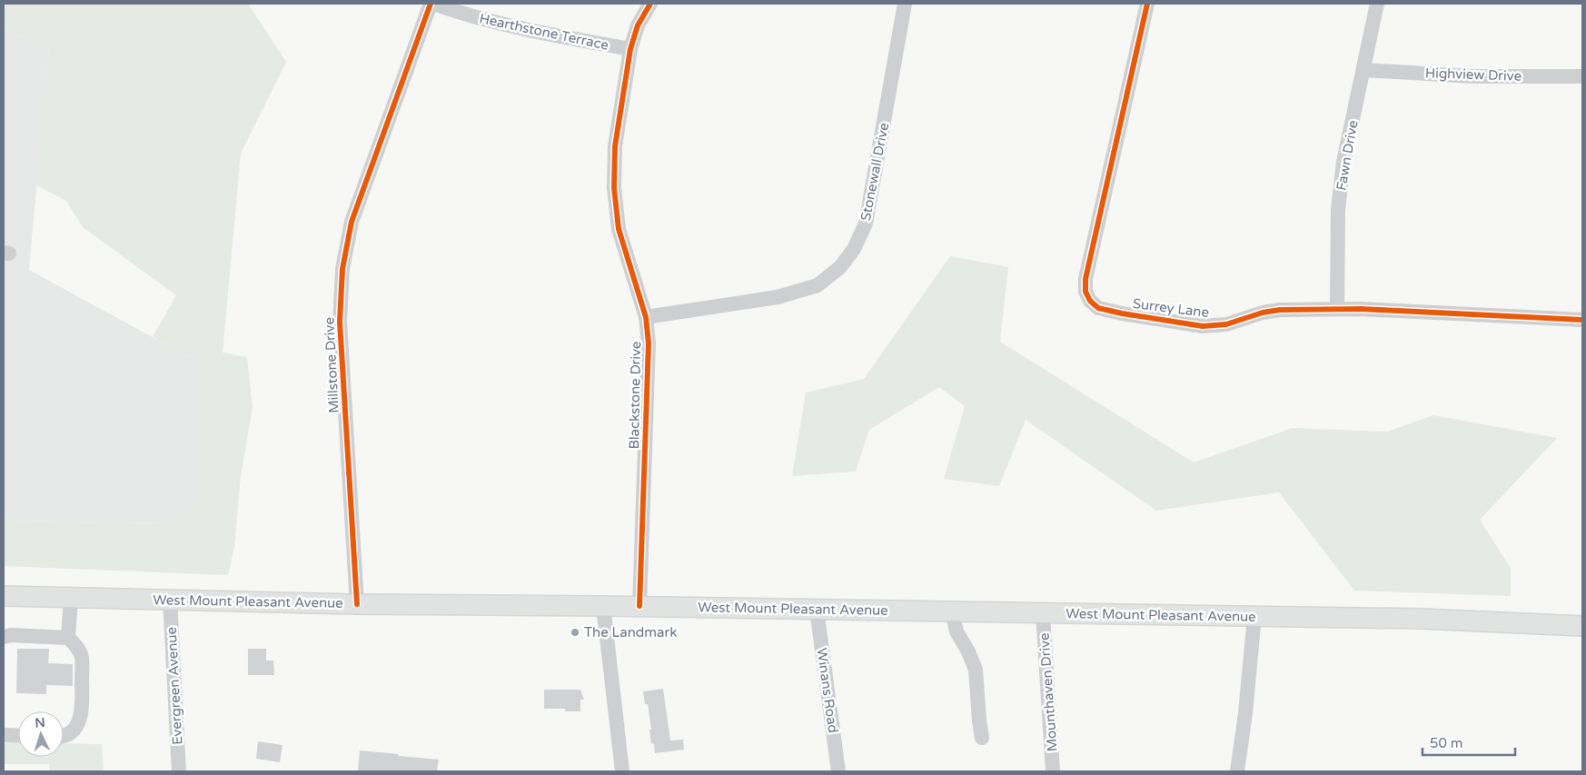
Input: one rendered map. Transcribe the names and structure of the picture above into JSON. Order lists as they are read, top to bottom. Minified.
{"streets":{"main road":["West Mount Pleasant Avenue"],"street":["Hearthstone Terrace","Highview Drive","Fawn Drive","Stonewall Drive","Surrey Lane","Millstone Drive","Blackstone Drive","Evergreen Avenue","Winans Road","Mounthaven Drive"]},"crossings":[["Hearthstone Terrace","Millstone Drive"],["Hearthstone Terrace","Blackstone Drive"],["Highview Drive","Fawn Drive"],["Fawn Drive","Surrey Lane"],["Stonewall Drive","Blackstone Drive"],["Millstone Drive","West Mount Pleasant Avenue"],["Blackstone Drive","West Mount Pleasant Avenue"],["West Mount Pleasant Avenue","Evergreen Avenue"],["West Mount Pleasant Avenue","Winans Road"],["West Mount Pleasant Avenue","Mounthaven Drive"]],"places":["The Landmark"],"scale_bar":"50 m","north":"top"}
